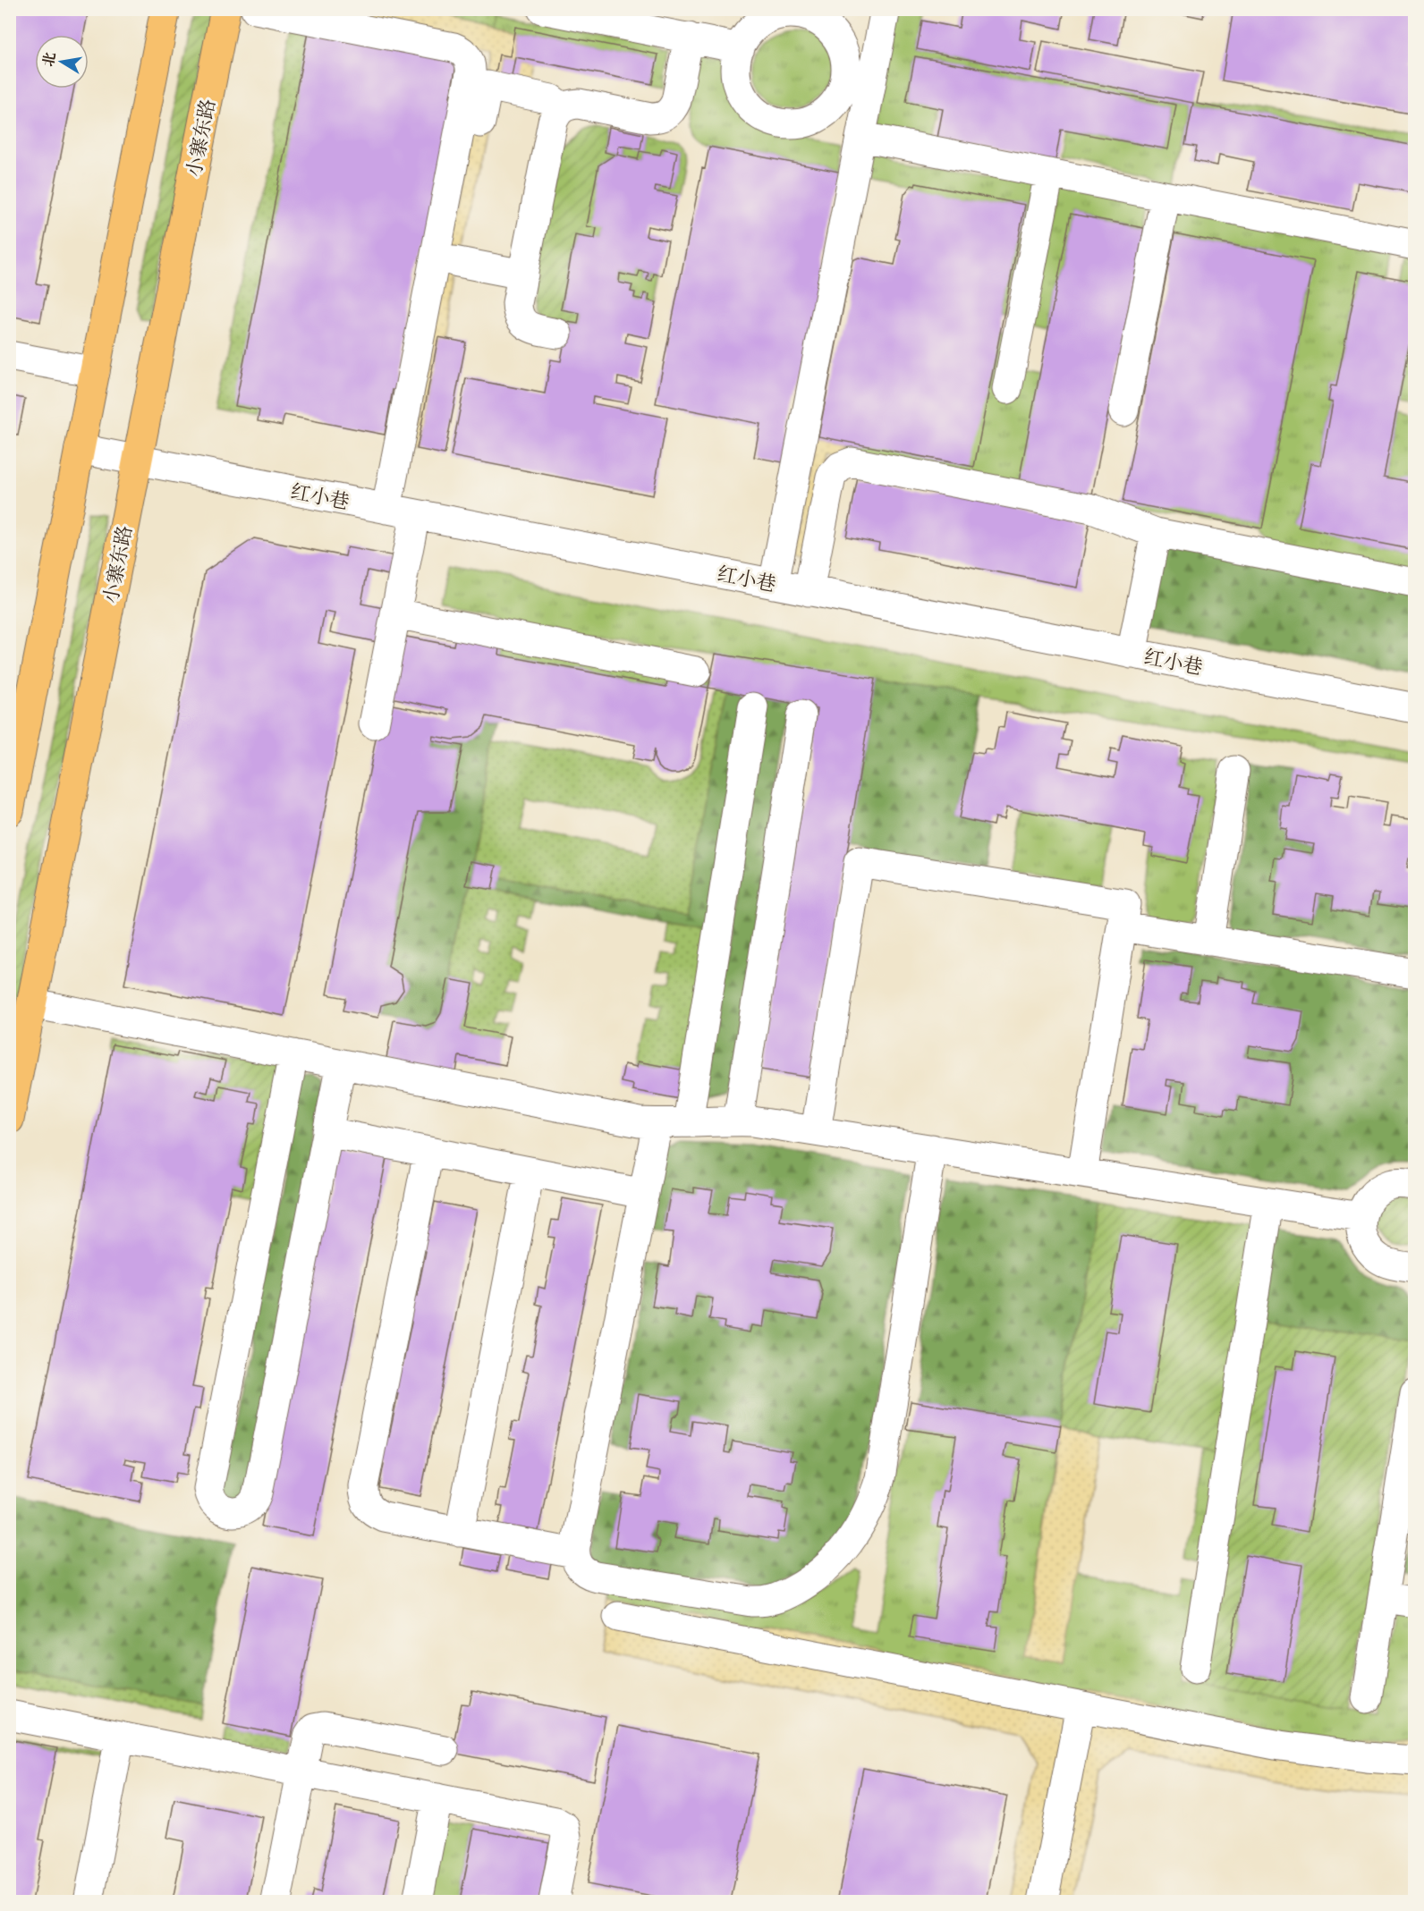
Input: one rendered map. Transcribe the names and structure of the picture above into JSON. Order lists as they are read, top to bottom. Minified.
{"streets":{"main road":["小寨东路"],"street":["红小巷"]},"crossings":[["小寨东路","红小巷"]],"north":"left"}
